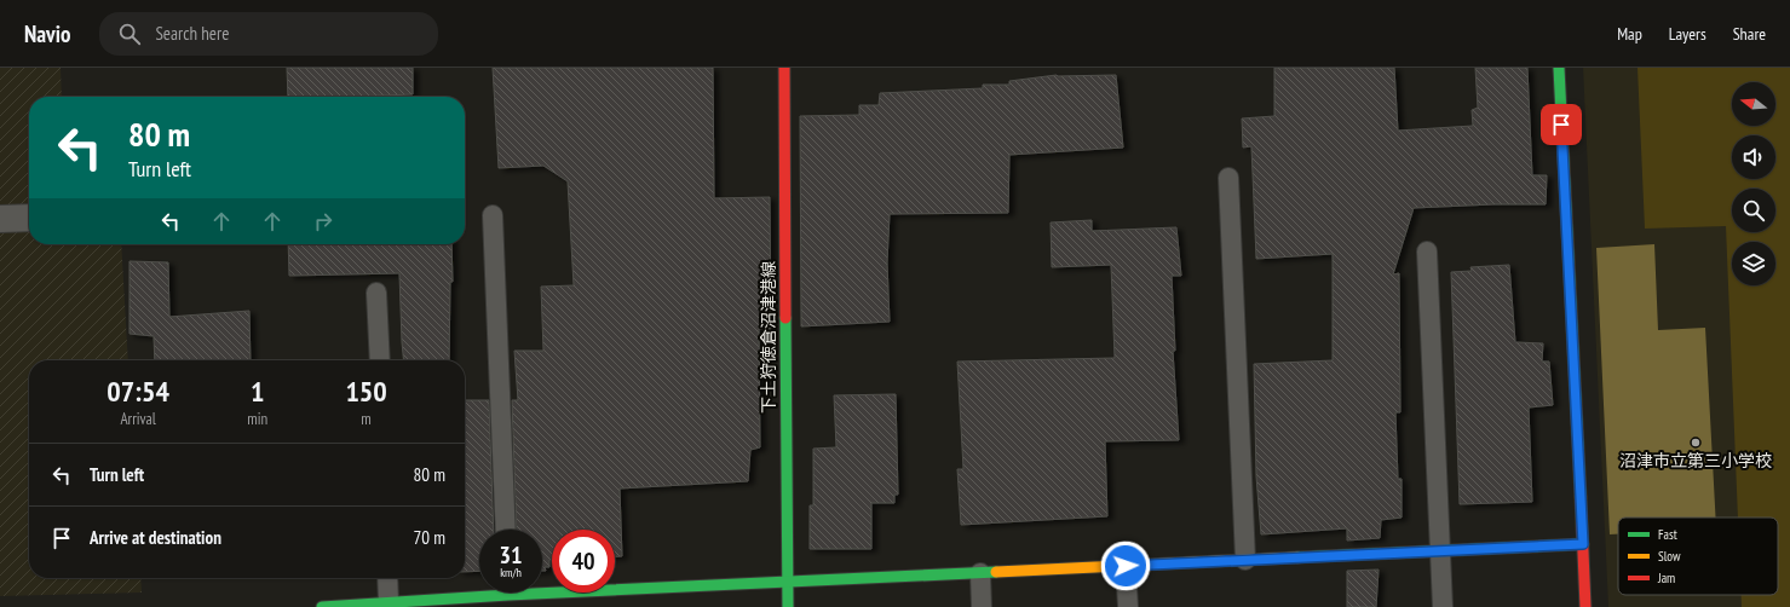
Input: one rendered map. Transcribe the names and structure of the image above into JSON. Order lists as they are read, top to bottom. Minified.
{"streets":{"street":["下土狩徳倉沼津港線"]},"places":["沼津市立第三小学校"],"legend":["Fast","Slow","Jam"],"north":"left","page":{"header":"Navio","search":"Search here","nav":["Map","Layers","Share"],"turn":["80 m","Turn left"],"eta":["07:54","Arrival","1","min","150","m"],"list":[{"name":"Turn left","value":"80 m"},{"name":"Arrive at destination","value":"70 m"}],"speed":"31 km/h","limit":"40"}}
